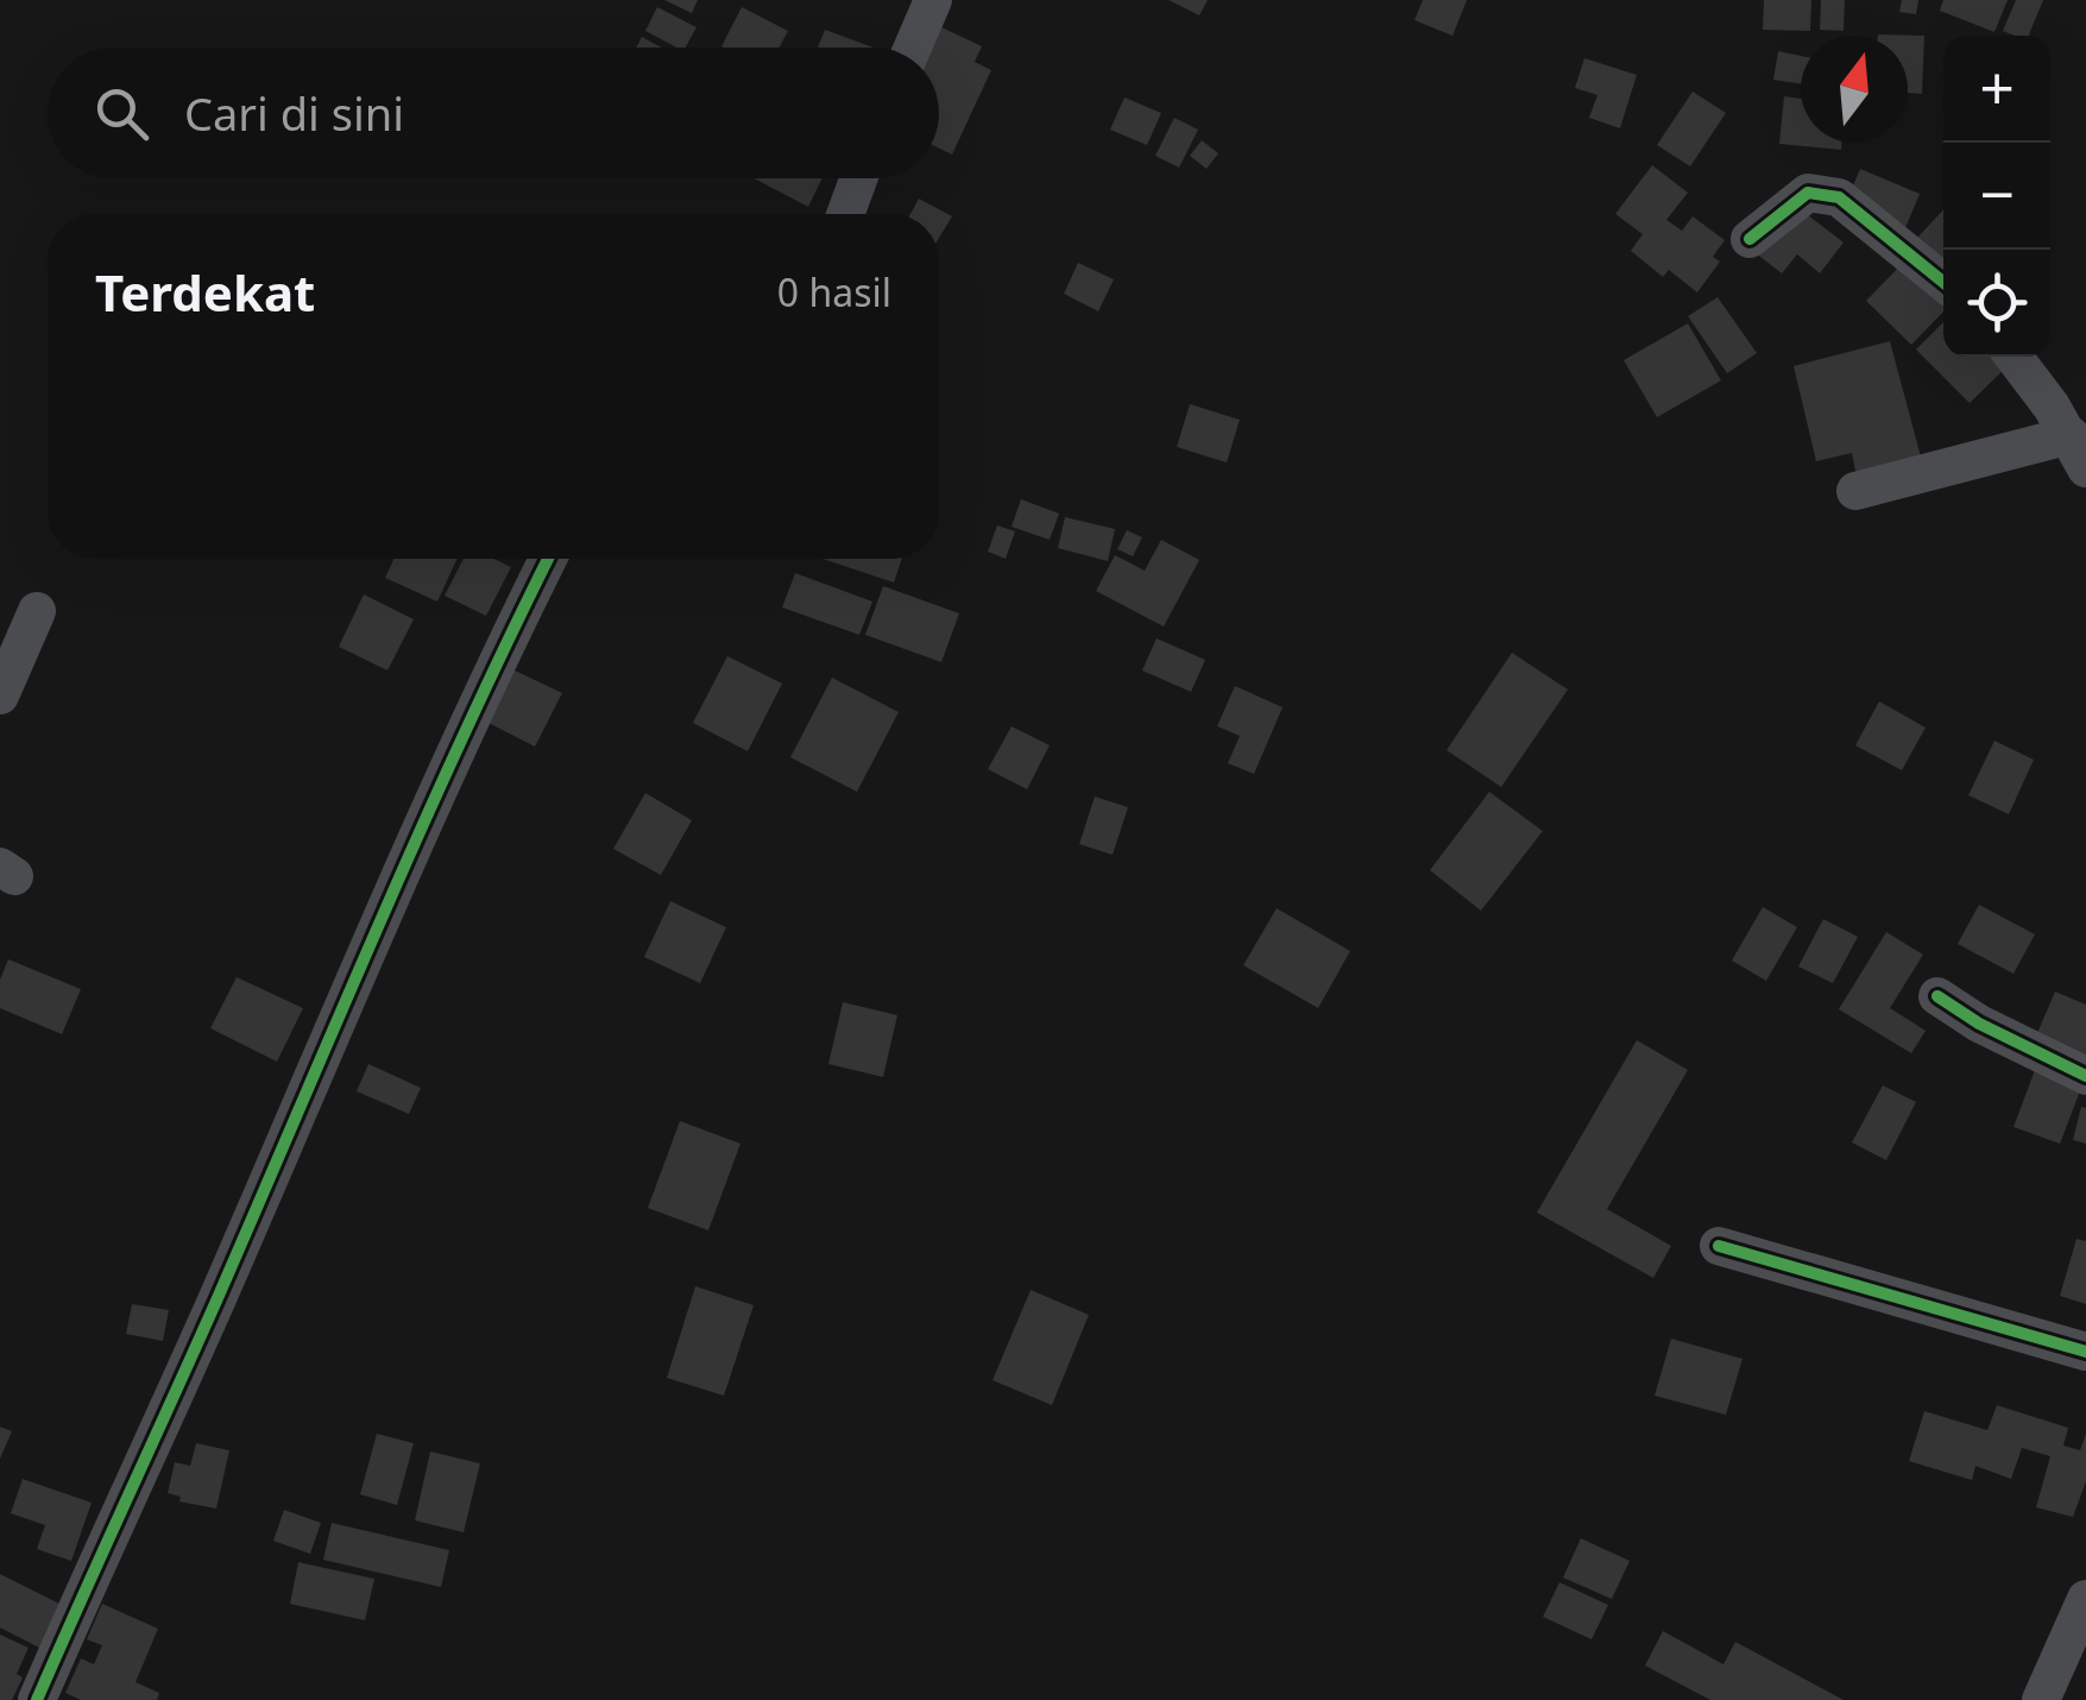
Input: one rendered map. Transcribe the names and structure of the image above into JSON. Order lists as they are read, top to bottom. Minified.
{"north":"top","page":{"map_buttons":["+","−"],"search":"Cari di sini","heading":["Terdekat","0 hasil"]}}
